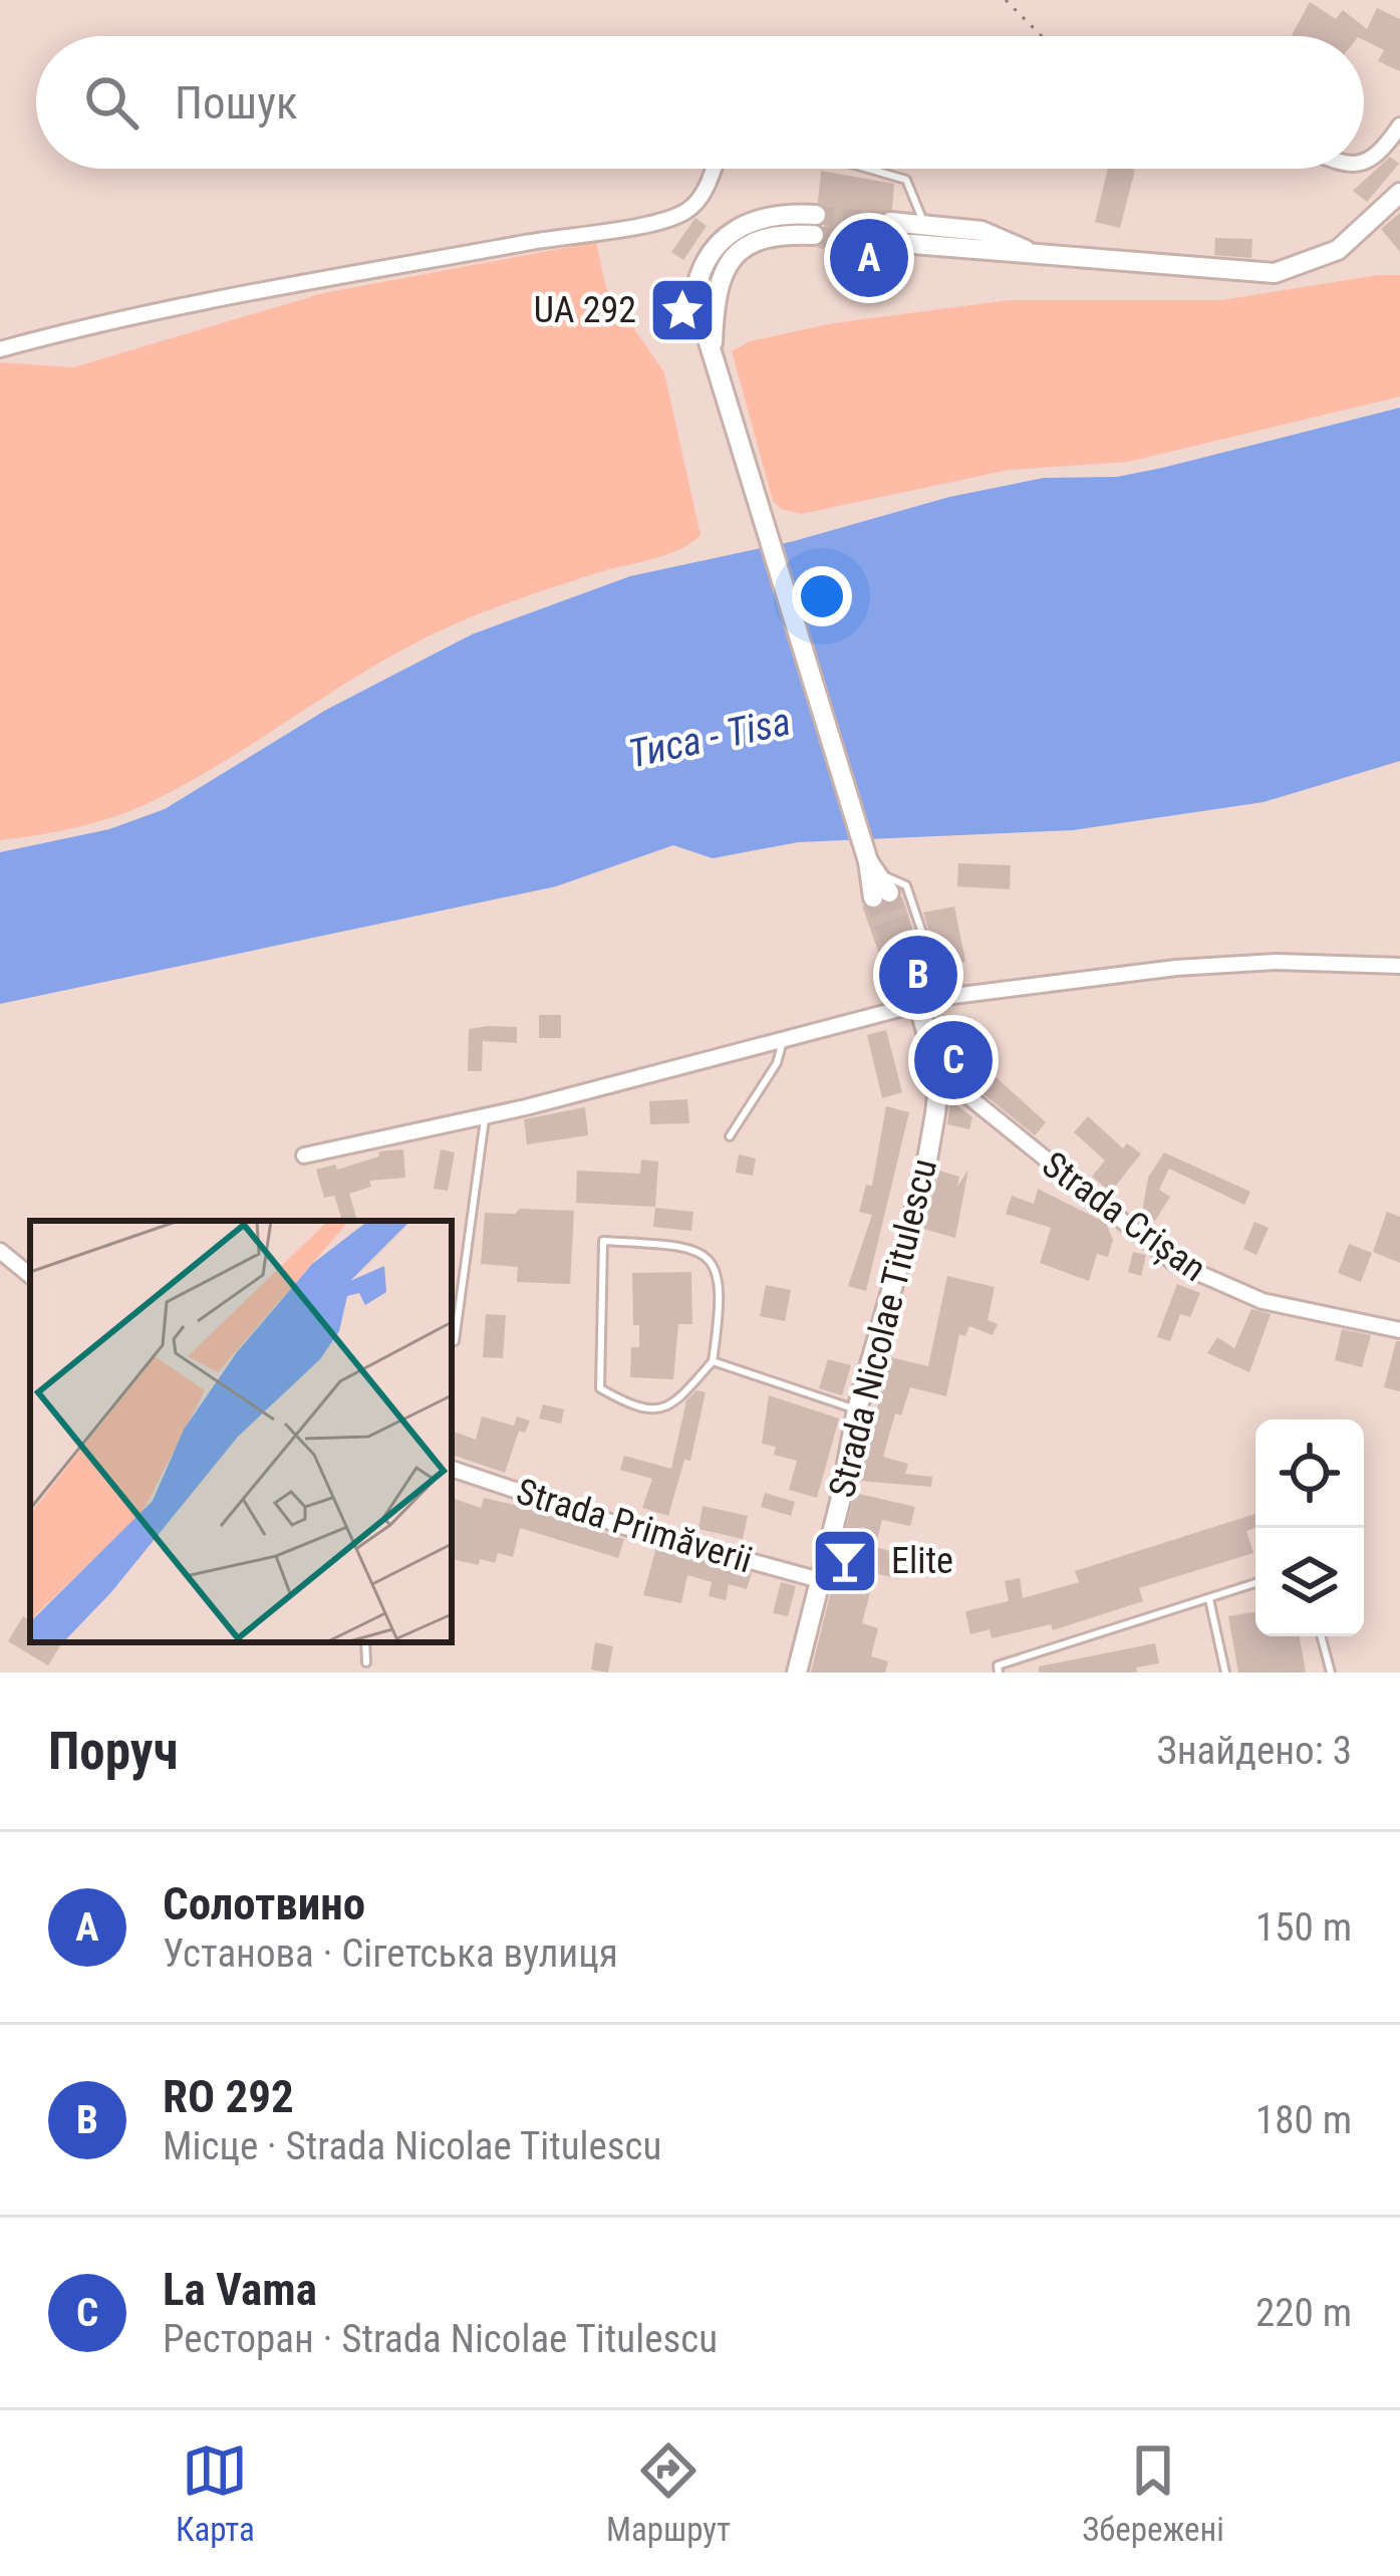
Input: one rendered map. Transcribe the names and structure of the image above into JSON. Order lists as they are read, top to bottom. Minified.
{"streets":{"street":["Strada Crișan","Strada Nicolae Titulescu","Strada Primăverii"]},"crossings":[["Strada Crișan","Strada Nicolae Titulescu"],["Strada Nicolae Titulescu","Strada Primăverii"]],"water":["Тиса - Tisa"],"places":{"place":["UA 292"],"bar":["Elite"]},"page":{"search":"Пошук","pins":["A","B","C"],"heading":["Поруч","Знайдено: 3"],"list":[{"mark":"A","name":"Солотвино","note":"Установа · Сігетська вулиця","value":"150 m"},{"mark":"B","name":"RO 292","note":"Місце · Strada Nicolae Titulescu","value":"180 m"},{"mark":"C","name":"La Vama","note":"Ресторан · Strada Nicolae Titulescu","value":"220 m"}],"nav":["Карта","Маршрут","Збережені"]}}
